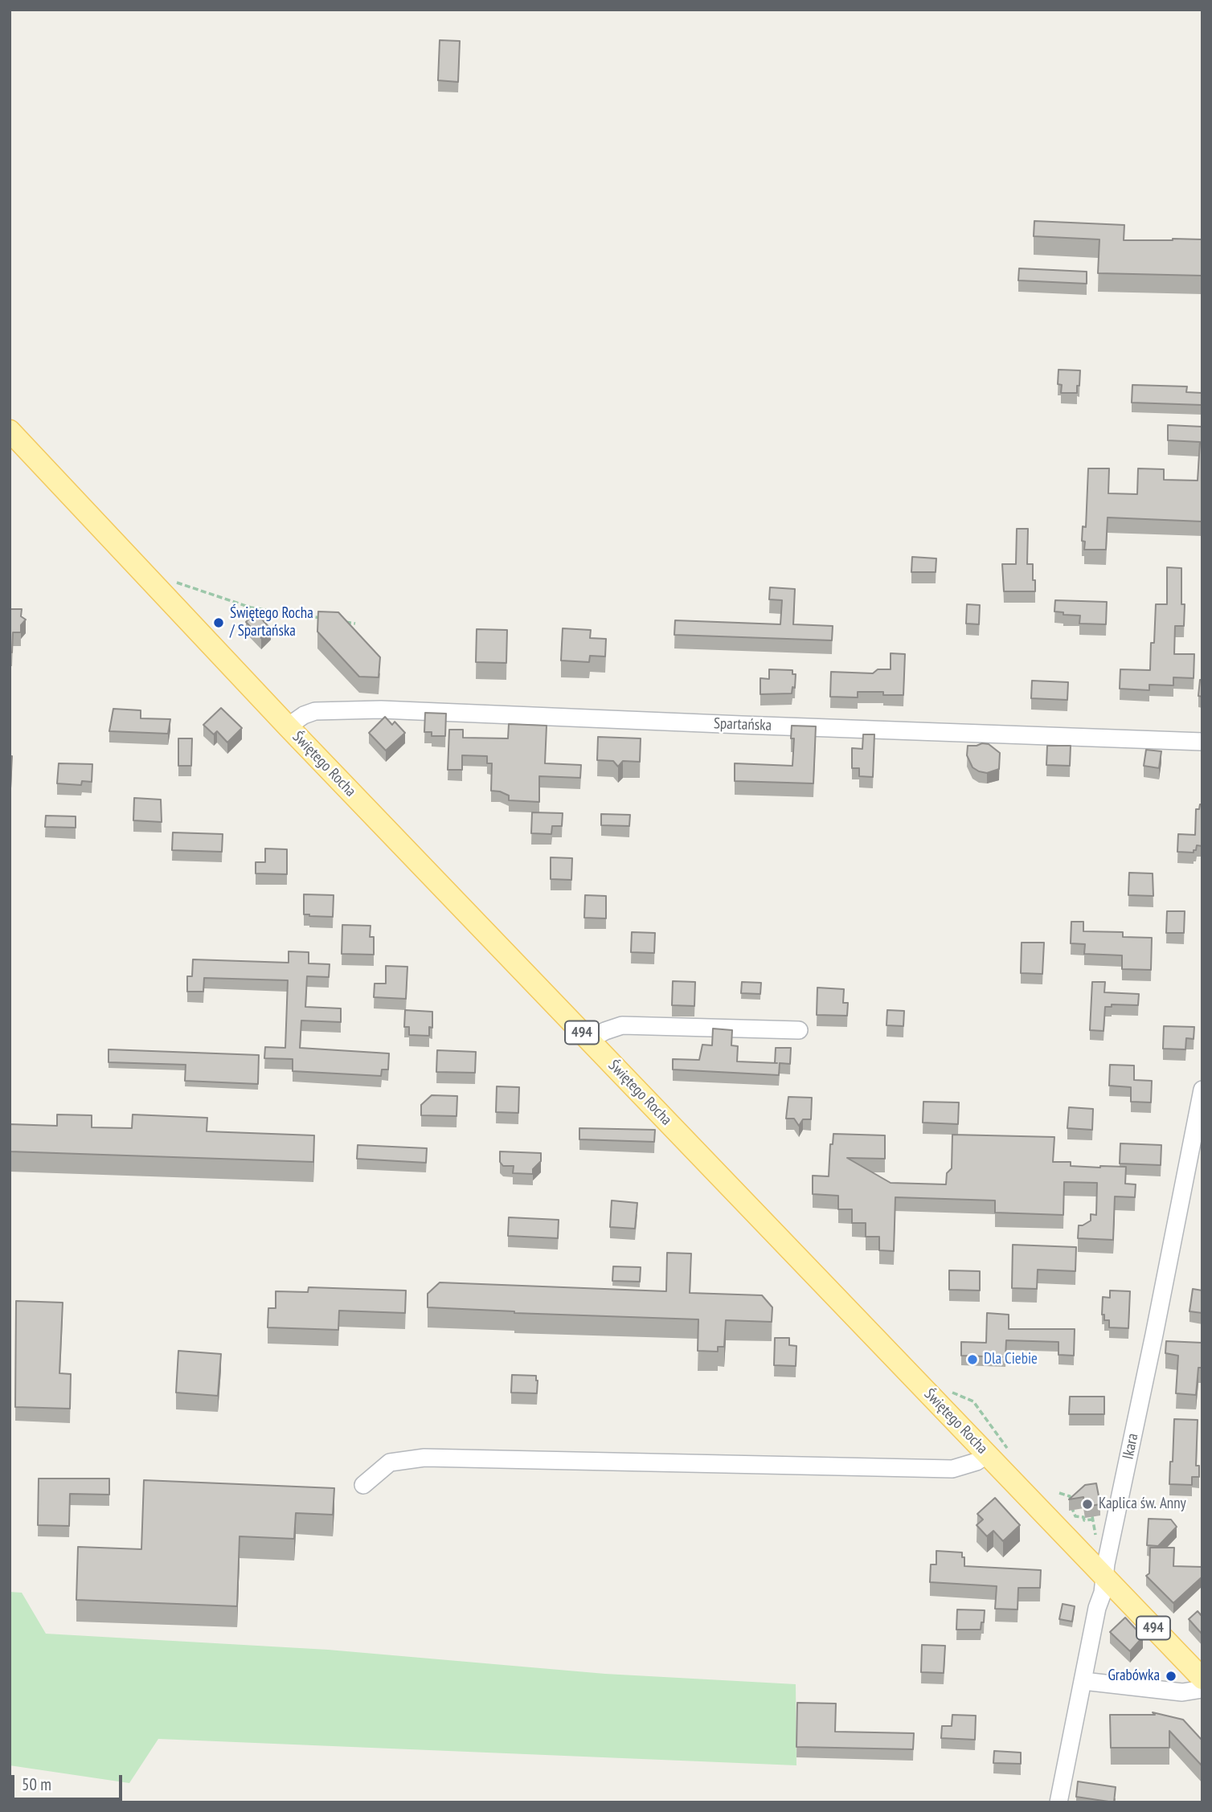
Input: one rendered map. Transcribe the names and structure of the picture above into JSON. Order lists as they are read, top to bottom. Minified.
{"streets":{"main road":["Świętego Rocha","494"],"street":["Spartańska","Ikara"]},"crossings":[["Spartańska","Świętego Rocha"],["Świętego Rocha","Ikara"]],"places":["Świętego Rocha / Spartańska","Dla Ciebie","Kaplica św. Anny","Grabówka"],"scale_bar":"50 m"}
